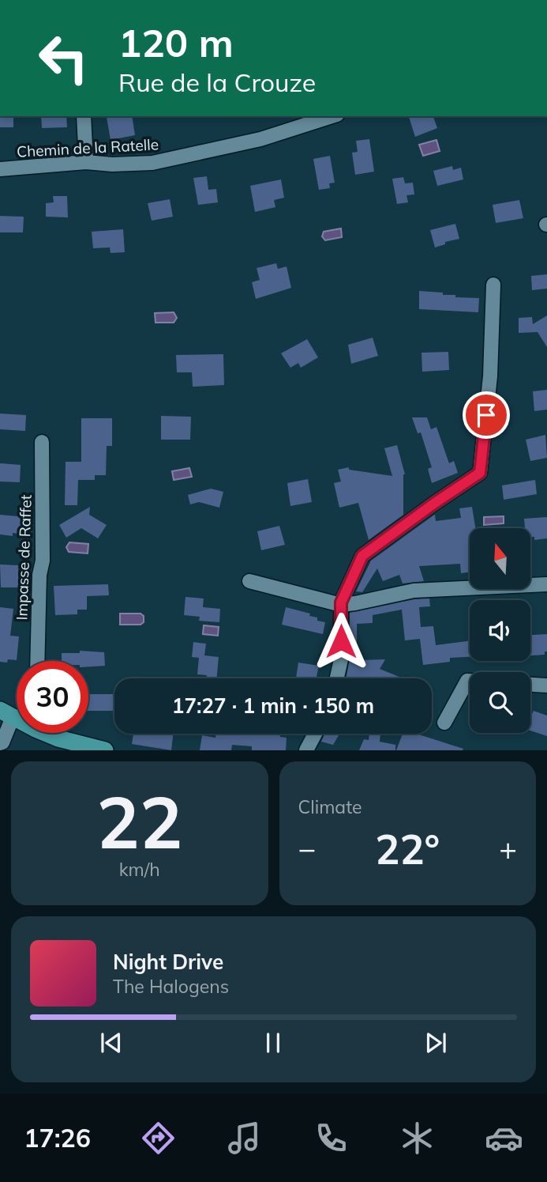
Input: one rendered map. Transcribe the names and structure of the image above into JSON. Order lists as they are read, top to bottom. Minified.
{"streets":{"street":["Chemin de la Ratelle","Impasse de Raffet"]},"north":"top","page":{"turn":["120 m","Rue de la Crouze"],"limit":"30","trip":"17:27 · 1 min · 150 m","tile":[["22","km/h"],"Climate"],"heat":["−","22°","+"],"song":["Night Drive","The Halogens"],"tabs":"17:26"}}
